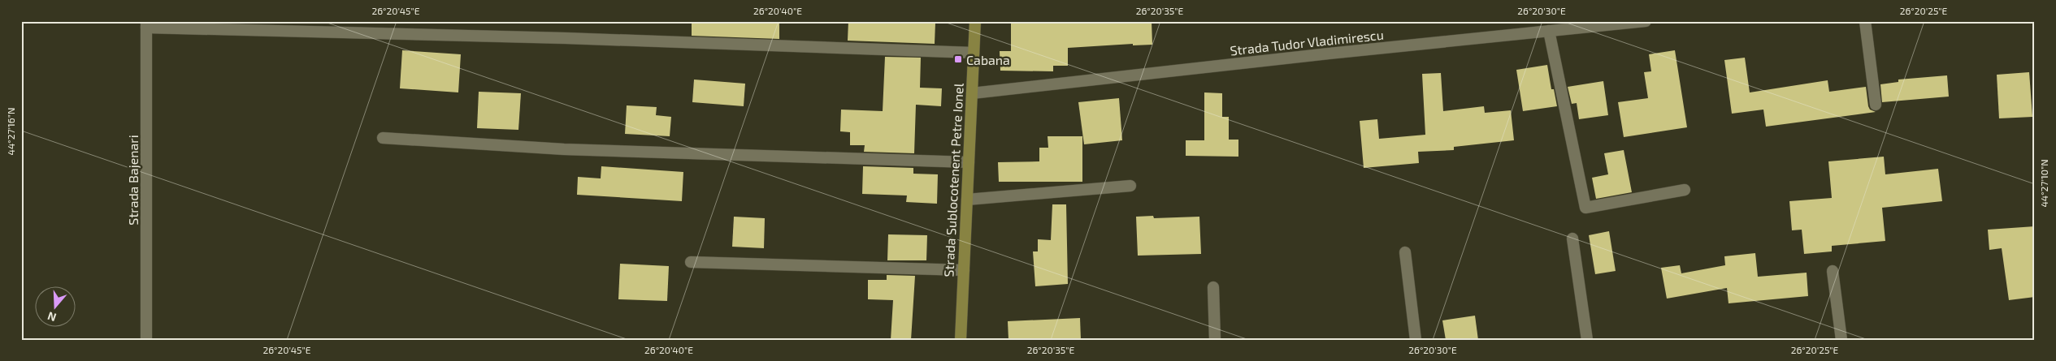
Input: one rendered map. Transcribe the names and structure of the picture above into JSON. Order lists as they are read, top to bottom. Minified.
{"streets":{"main road":["Strada Sublocotenent Petre Ionel"],"street":["Strada Tudor Vladimirescu","Strada Bajenari"]},"crossings":[["Strada Tudor Vladimirescu","Strada Sublocotenent Petre Ionel"]],"places":{"transit":["Cabana"]},"north":"bottom","coordinates":["26°20'45\"E","26°20'40\"E","26°20'35\"E","26°20'30\"E","26°20'25\"E","44°27'16\"N","44°27'10\"N"]}
